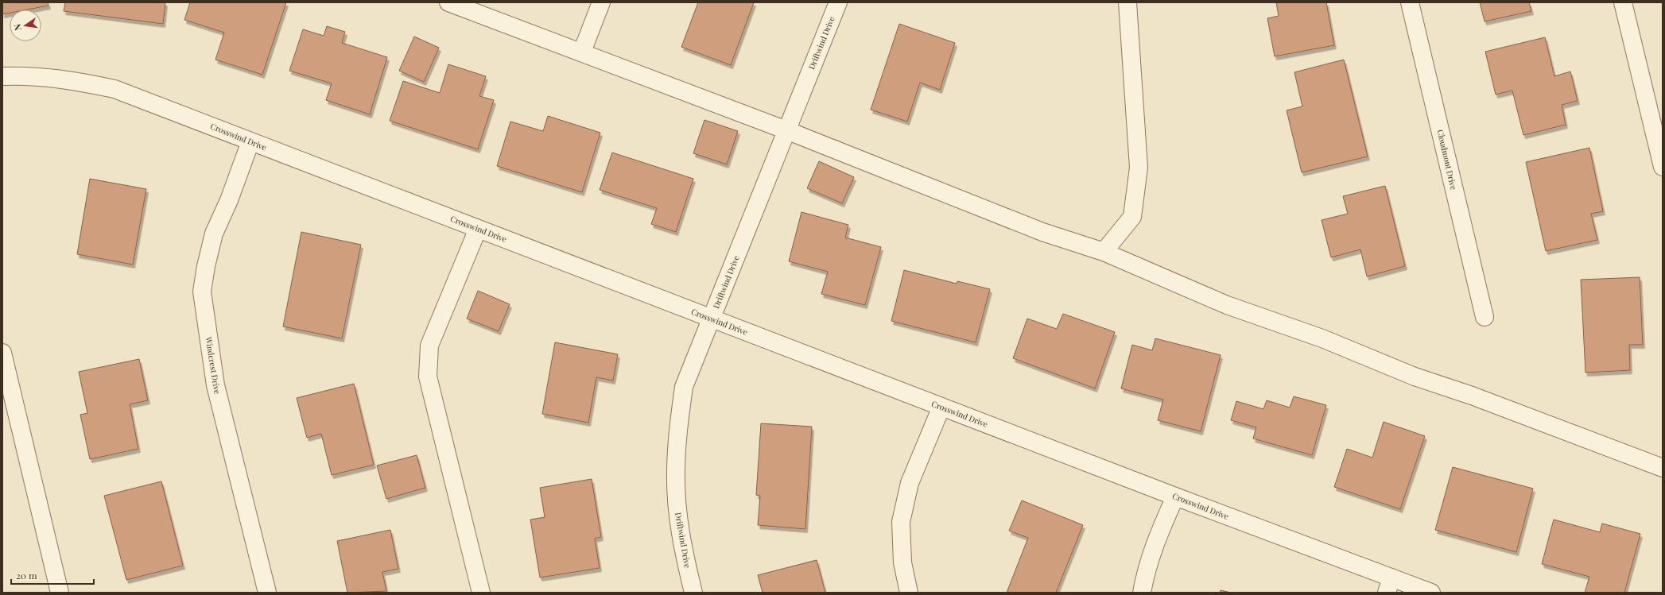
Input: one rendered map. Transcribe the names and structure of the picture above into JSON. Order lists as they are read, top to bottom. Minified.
{"streets":{"street":["Driftwind Drive","Crosswind Drive","Cloudmont Drive","Windcrest Drive"]},"crossings":[["Driftwind Drive","Crosswind Drive"],["Crosswind Drive","Windcrest Drive"]],"scale_bar":"20 m","north":"left"}
